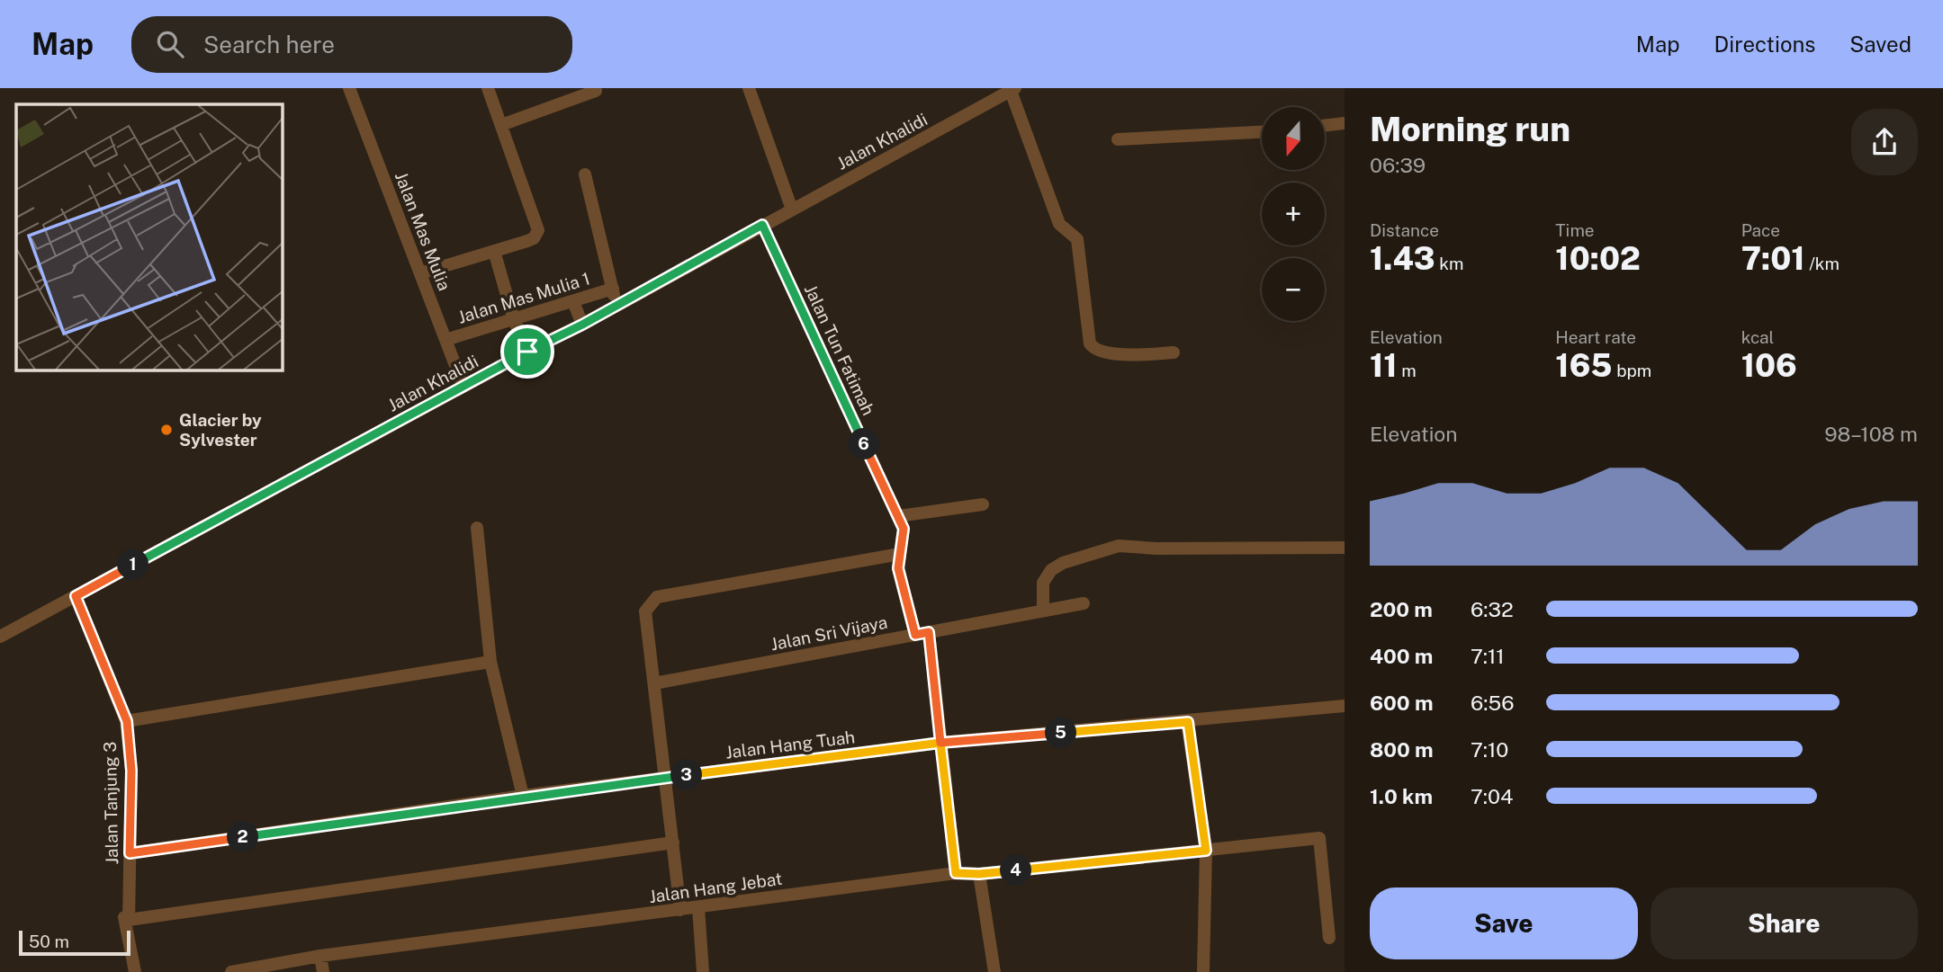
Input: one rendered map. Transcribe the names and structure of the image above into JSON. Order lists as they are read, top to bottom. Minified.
{"streets":{"street":["Jalan Khalidi","Jalan Mas Mulia","Jalan Mas Mulia 1","Jalan Tun Fatimah","Jalan Sri Vijaya","Jalan Hang Tuah","Jalan Tanjung 3","Jalan Hang Jebat"]},"crossings":[["Jalan Khalidi","Jalan Mas Mulia"],["Jalan Khalidi","Jalan Tun Fatimah"],["Jalan Khalidi","Jalan Tanjung 3"],["Jalan Mas Mulia","Jalan Mas Mulia 1"],["Jalan Tun Fatimah","Jalan Sri Vijaya"],["Jalan Hang Tuah","Jalan Tanjung 3"]],"places":["Glacier by Sylvester"],"scale_bar":"50 m","north":"bottom","page":{"header":"Map","search":"Search here","nav":["Map","Directions","Saved"],"heading":["Morning run","06:39"],"map_buttons":["+","−"],"stats":[["Distance","1.43 km"],["Time","10:02"],["Pace","7:01 /km"],["Elevation","11 m"],["Heart rate","165 bpm"],["kcal","106"]],"chart":["Elevation","98–108 m"],"pins":["6","1","5","3","2","4"],"list":[{"name":"200 m","note":"6:32"},{"name":"400 m","note":"7:11"},{"name":"600 m","note":"6:56"},{"name":"800 m","note":"7:10"},{"name":"1.0 km","note":"7:04"}],"buttons":["Save","Share"],"scale":"50 m"}}
